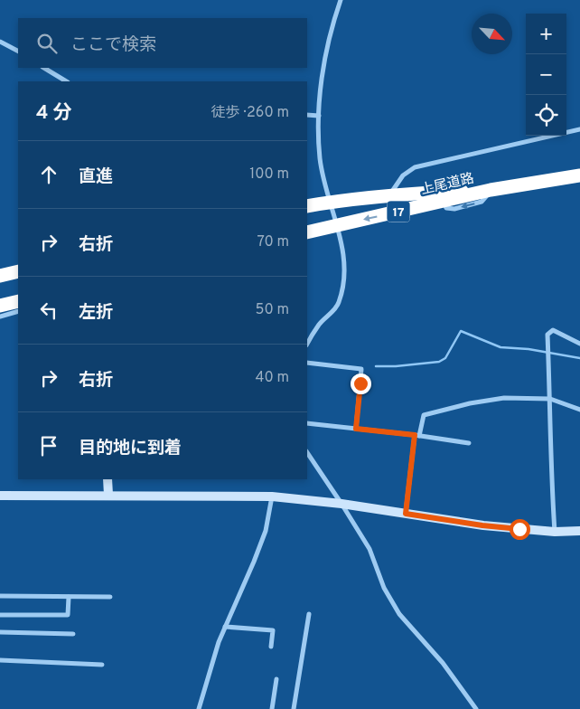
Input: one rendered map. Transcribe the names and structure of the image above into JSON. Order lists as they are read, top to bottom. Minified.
{"streets":{"highway":["上尾道路","17"]},"north":"bottom right","page":{"map_buttons":["+","−"],"search":"ここで検索","heading":["4 分","徒歩 · 260 m"],"list":[["直進","100 m"],["右折","70 m"],["左折","50 m"],["右折","40 m"],"目的地に到着"]}}
